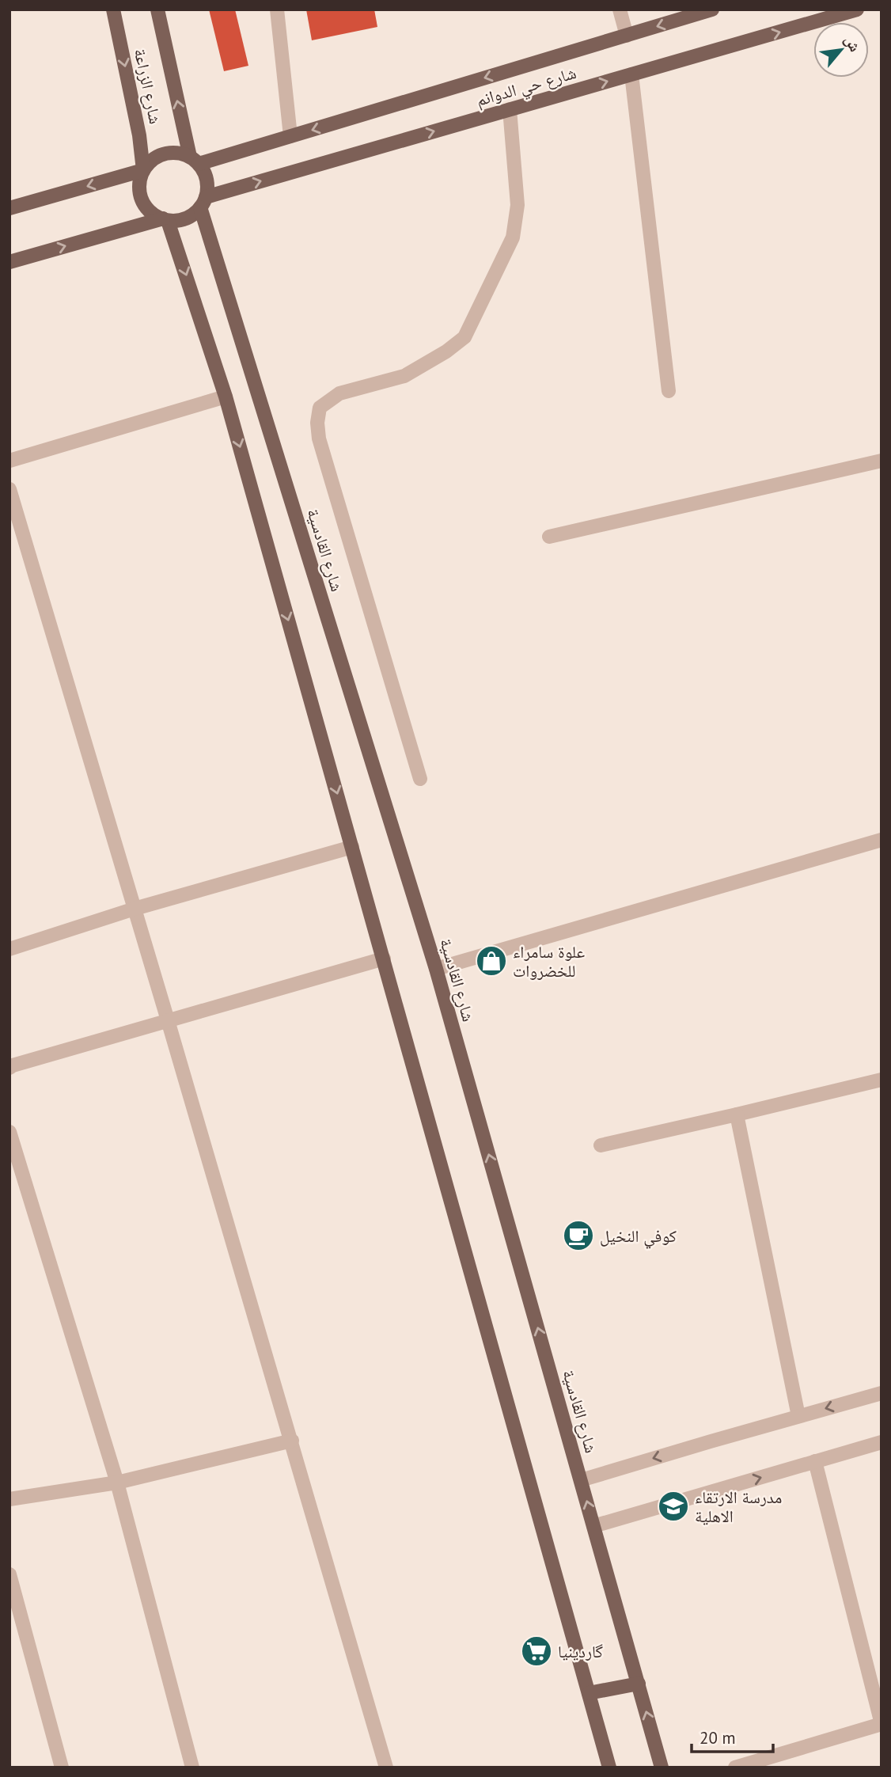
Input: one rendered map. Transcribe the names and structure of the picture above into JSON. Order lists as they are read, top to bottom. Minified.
{"streets":{"main road":["شارع الزراعة","شارع حي الدوانم","شارع القادسية"]},"crossings":[["شارع الزراعة","شارع حي الدوانم"],["شارع الزراعة","شارع القادسية"],["شارع حي الدوانم","شارع القادسية"]],"places":{"shop":["علوة سامراء للخضروات"],"cafe":["كوفي النخيل"],"school or university":["مدرسة الارتقاء الاهلية"],"supermarket":["گاردينيا"]},"scale_bar":"20 m","north":"top right"}
